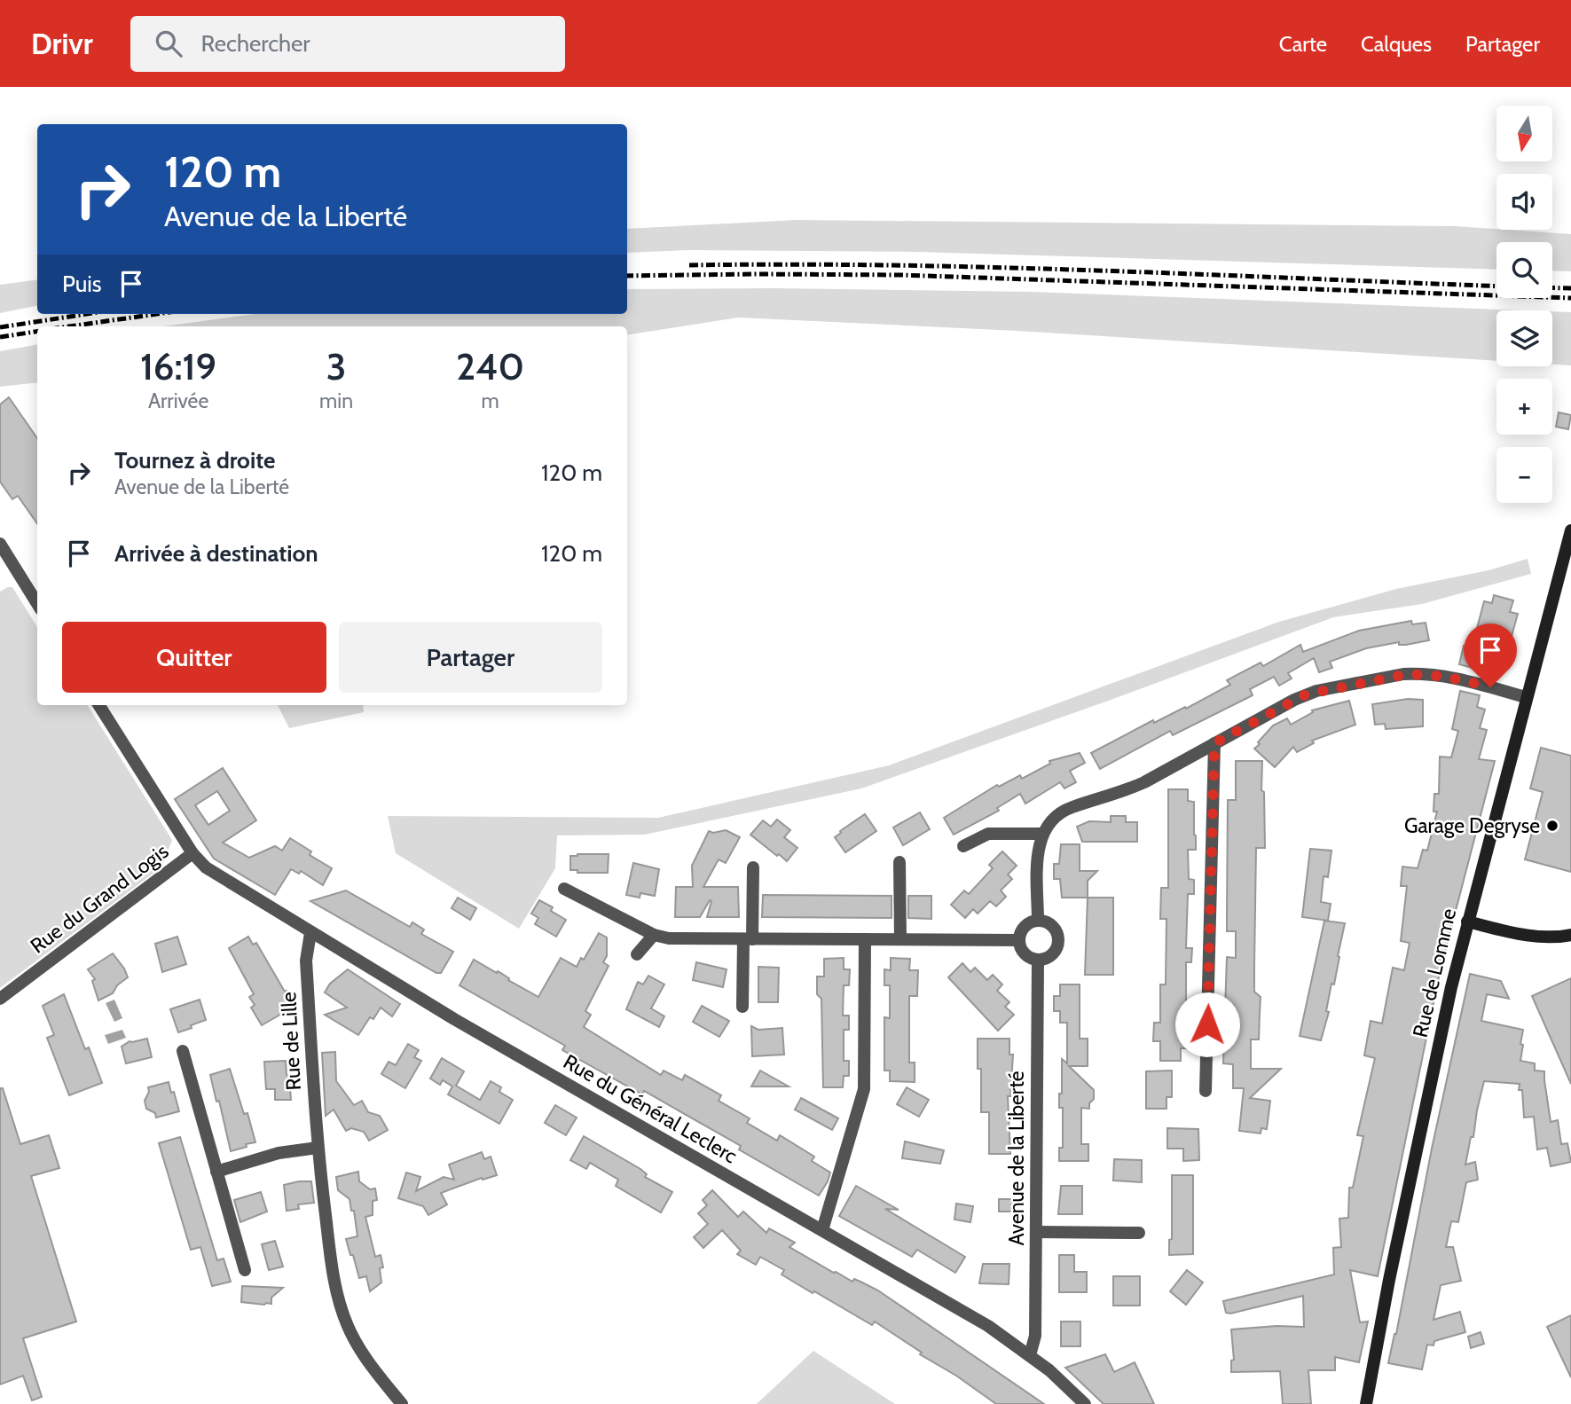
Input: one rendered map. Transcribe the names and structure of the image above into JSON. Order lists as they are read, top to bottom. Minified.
{"streets":{"main road":["Rue de Lomme"],"street":["Rue du Grand Logis","Rue de Lille","Rue du Général Leclerc","Avenue de la Liberté"]},"crossings":[["Rue du Grand Logis","Rue du Général Leclerc"],["Rue de Lille","Rue du Général Leclerc"],["Rue du Général Leclerc","Avenue de la Liberté"]],"places":["Garage Degryse"],"north":"bottom","page":{"header":"Drivr","search":"Rechercher","nav":["Carte","Calques","Partager"],"map_buttons":["+","−"],"turn":["120 m","Avenue de la Liberté"],"then":"Puis","eta":["16:19","Arrivée","3","min","240","m"],"list":[{"name":"Tournez à droite","note":"Avenue de la Liberté","value":"120 m"},{"name":"Arrivée à destination","value":"120 m"}],"buttons":["Quitter","Partager"]}}
